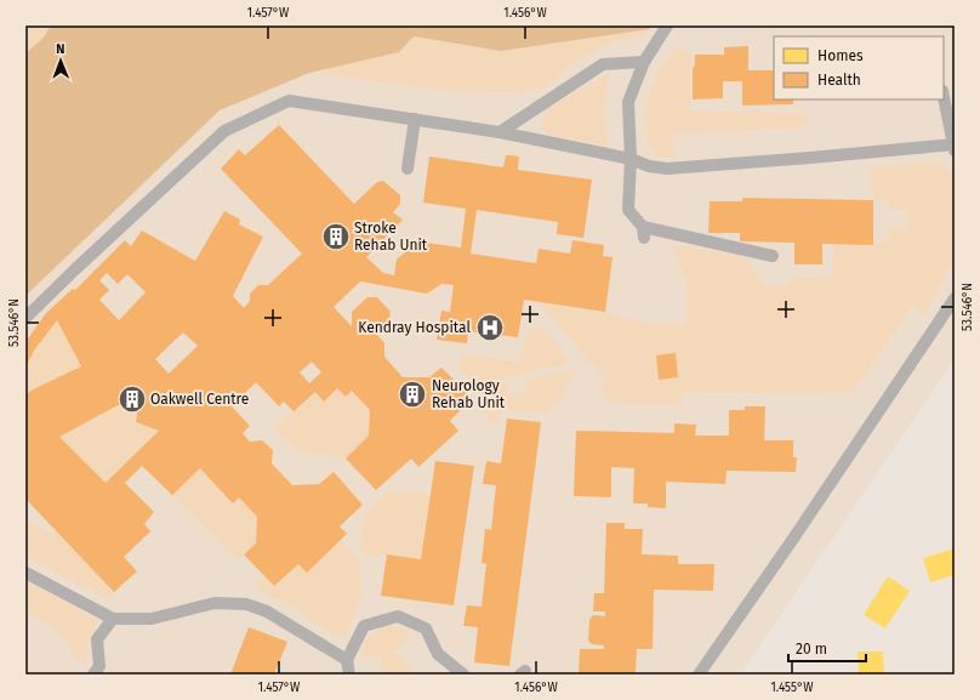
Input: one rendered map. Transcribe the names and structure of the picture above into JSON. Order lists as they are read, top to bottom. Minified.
{"places":{"building":["Stroke Rehab Unit","Neurology Rehab Unit","Oakwell Centre"],"hospital":["Kendray Hospital"]},"legend":["Homes","Health"],"scale_bar":"20 m","north":"top","coordinates":["1.457°W","1.456°W","53.546°N","1.455°W"]}
